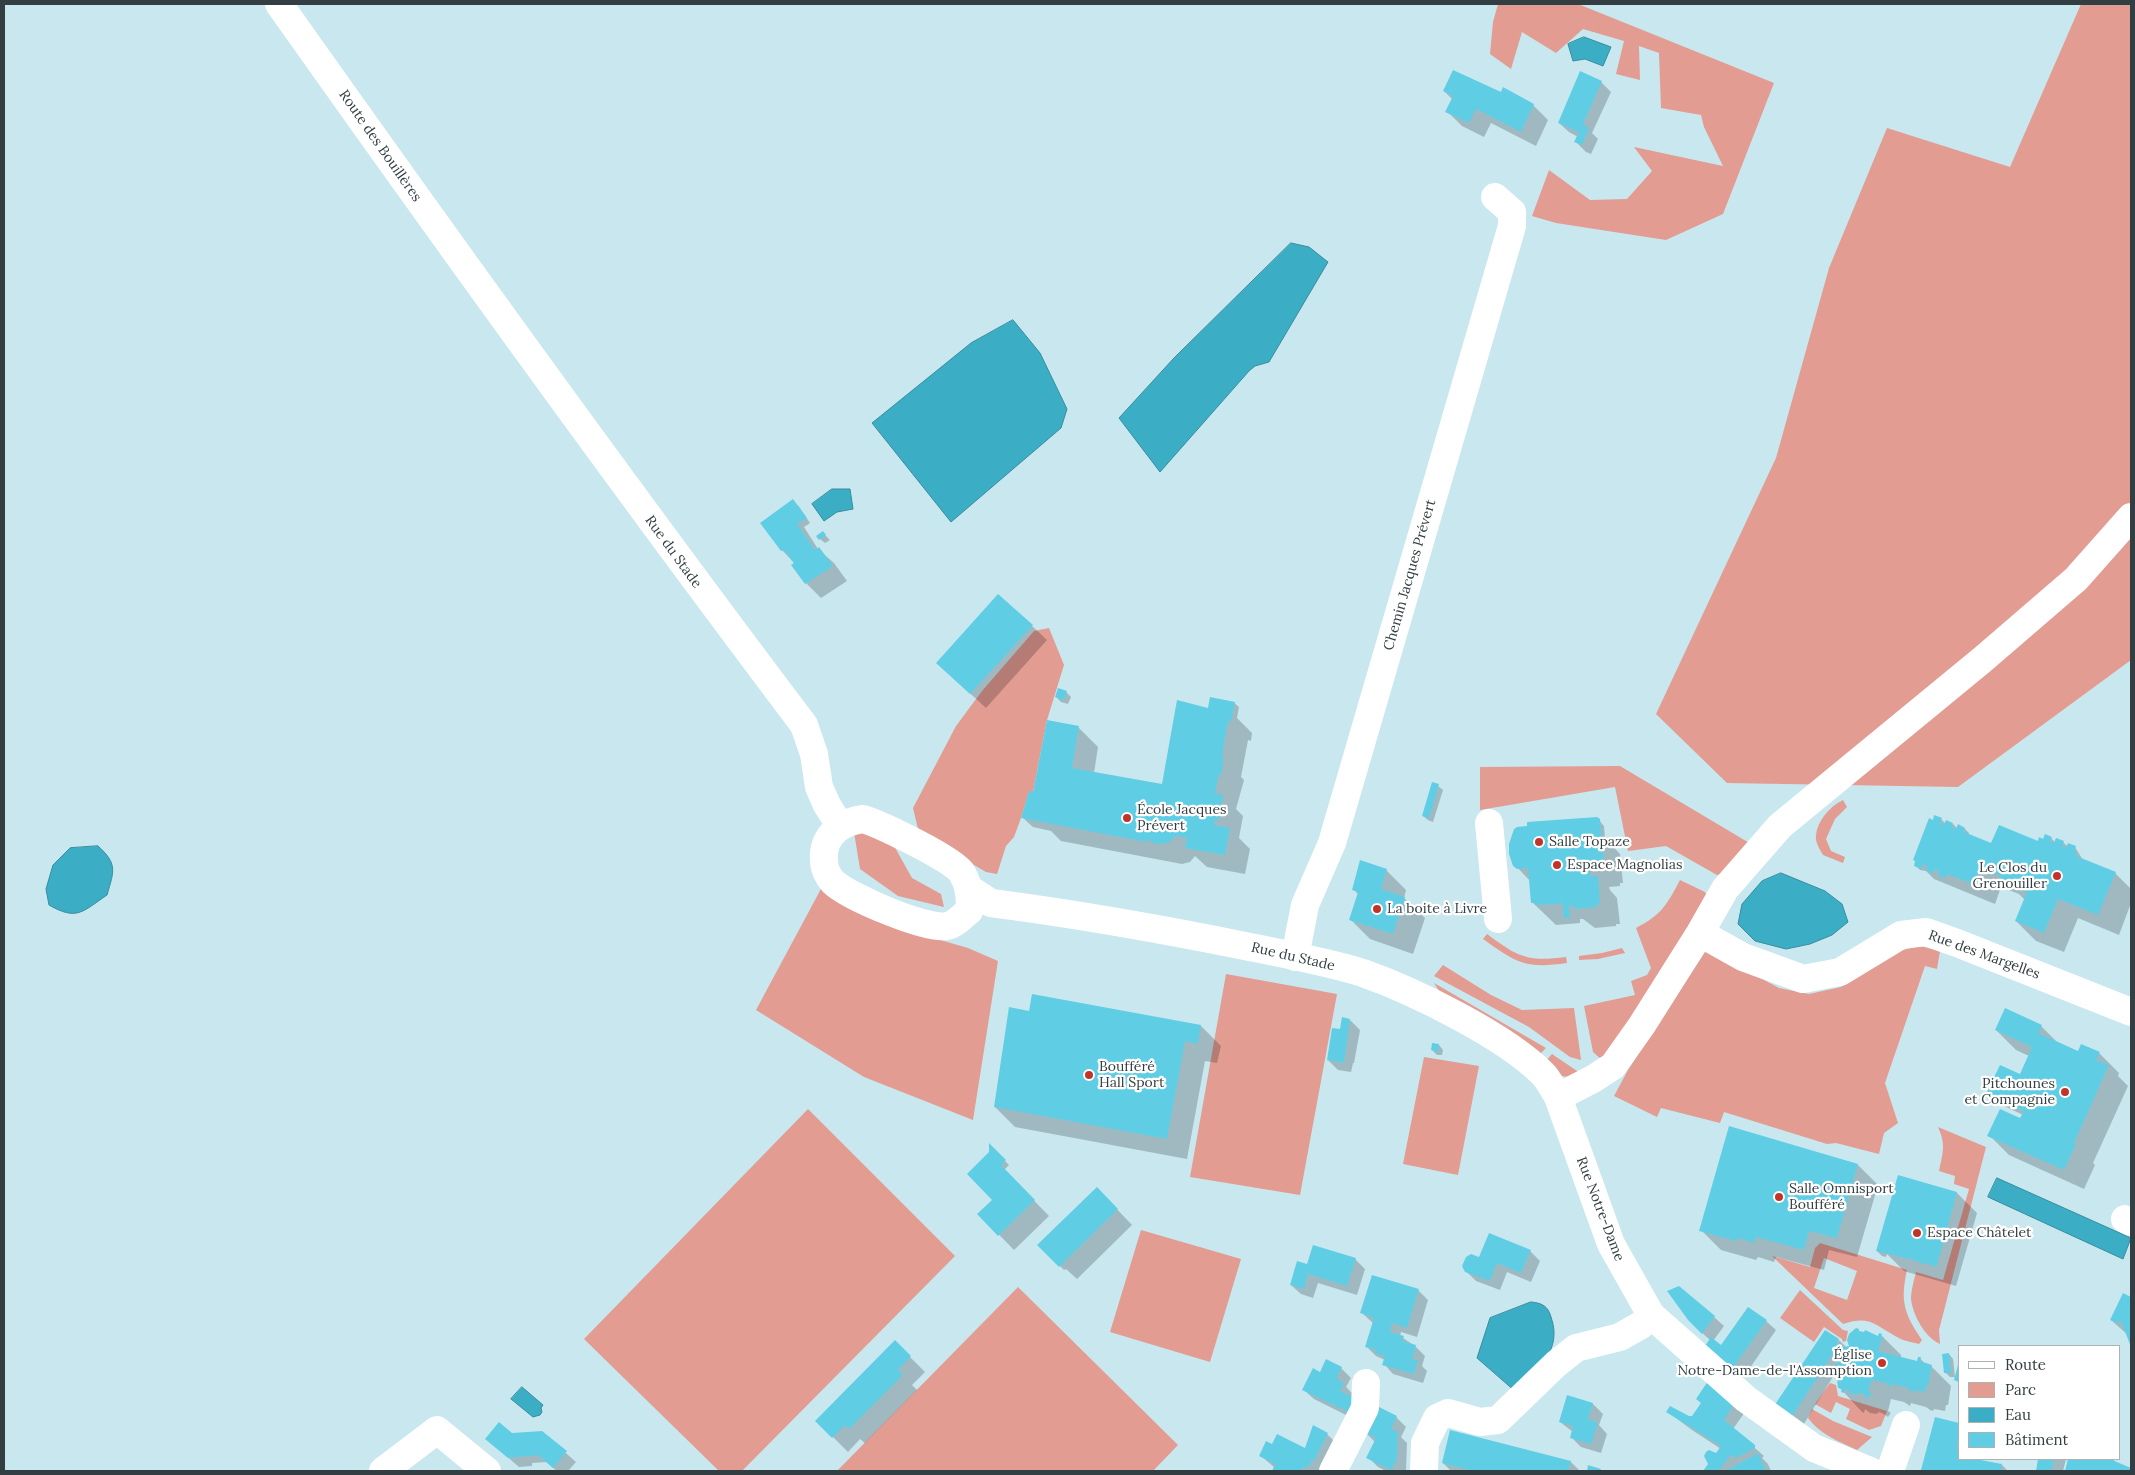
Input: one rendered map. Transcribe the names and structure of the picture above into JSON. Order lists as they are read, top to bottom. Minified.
{"streets":{"street":["Route des Bouillères","Rue du Stade","Chemin Jacques Prévert","Rue des Margelles","Rue Notre-Dame"]},"crossings":[["Route des Bouillères","Rue du Stade"],["Rue du Stade","Chemin Jacques Prévert"],["Rue du Stade","Rue Notre-Dame"]],"places":["École Jacques Prévert","Salle Topaze","Espace Magnolias","Le Clos du Grenouiller","La boite à Livre","Boufféré Hall Sport","Pitchounes et Compagnie","Salle Omnisport Boufféré","Espace Châtelet","Église Notre-Dame-de-l'Assomption"],"legend":["Route","Parc","Eau","Bâtiment"]}
